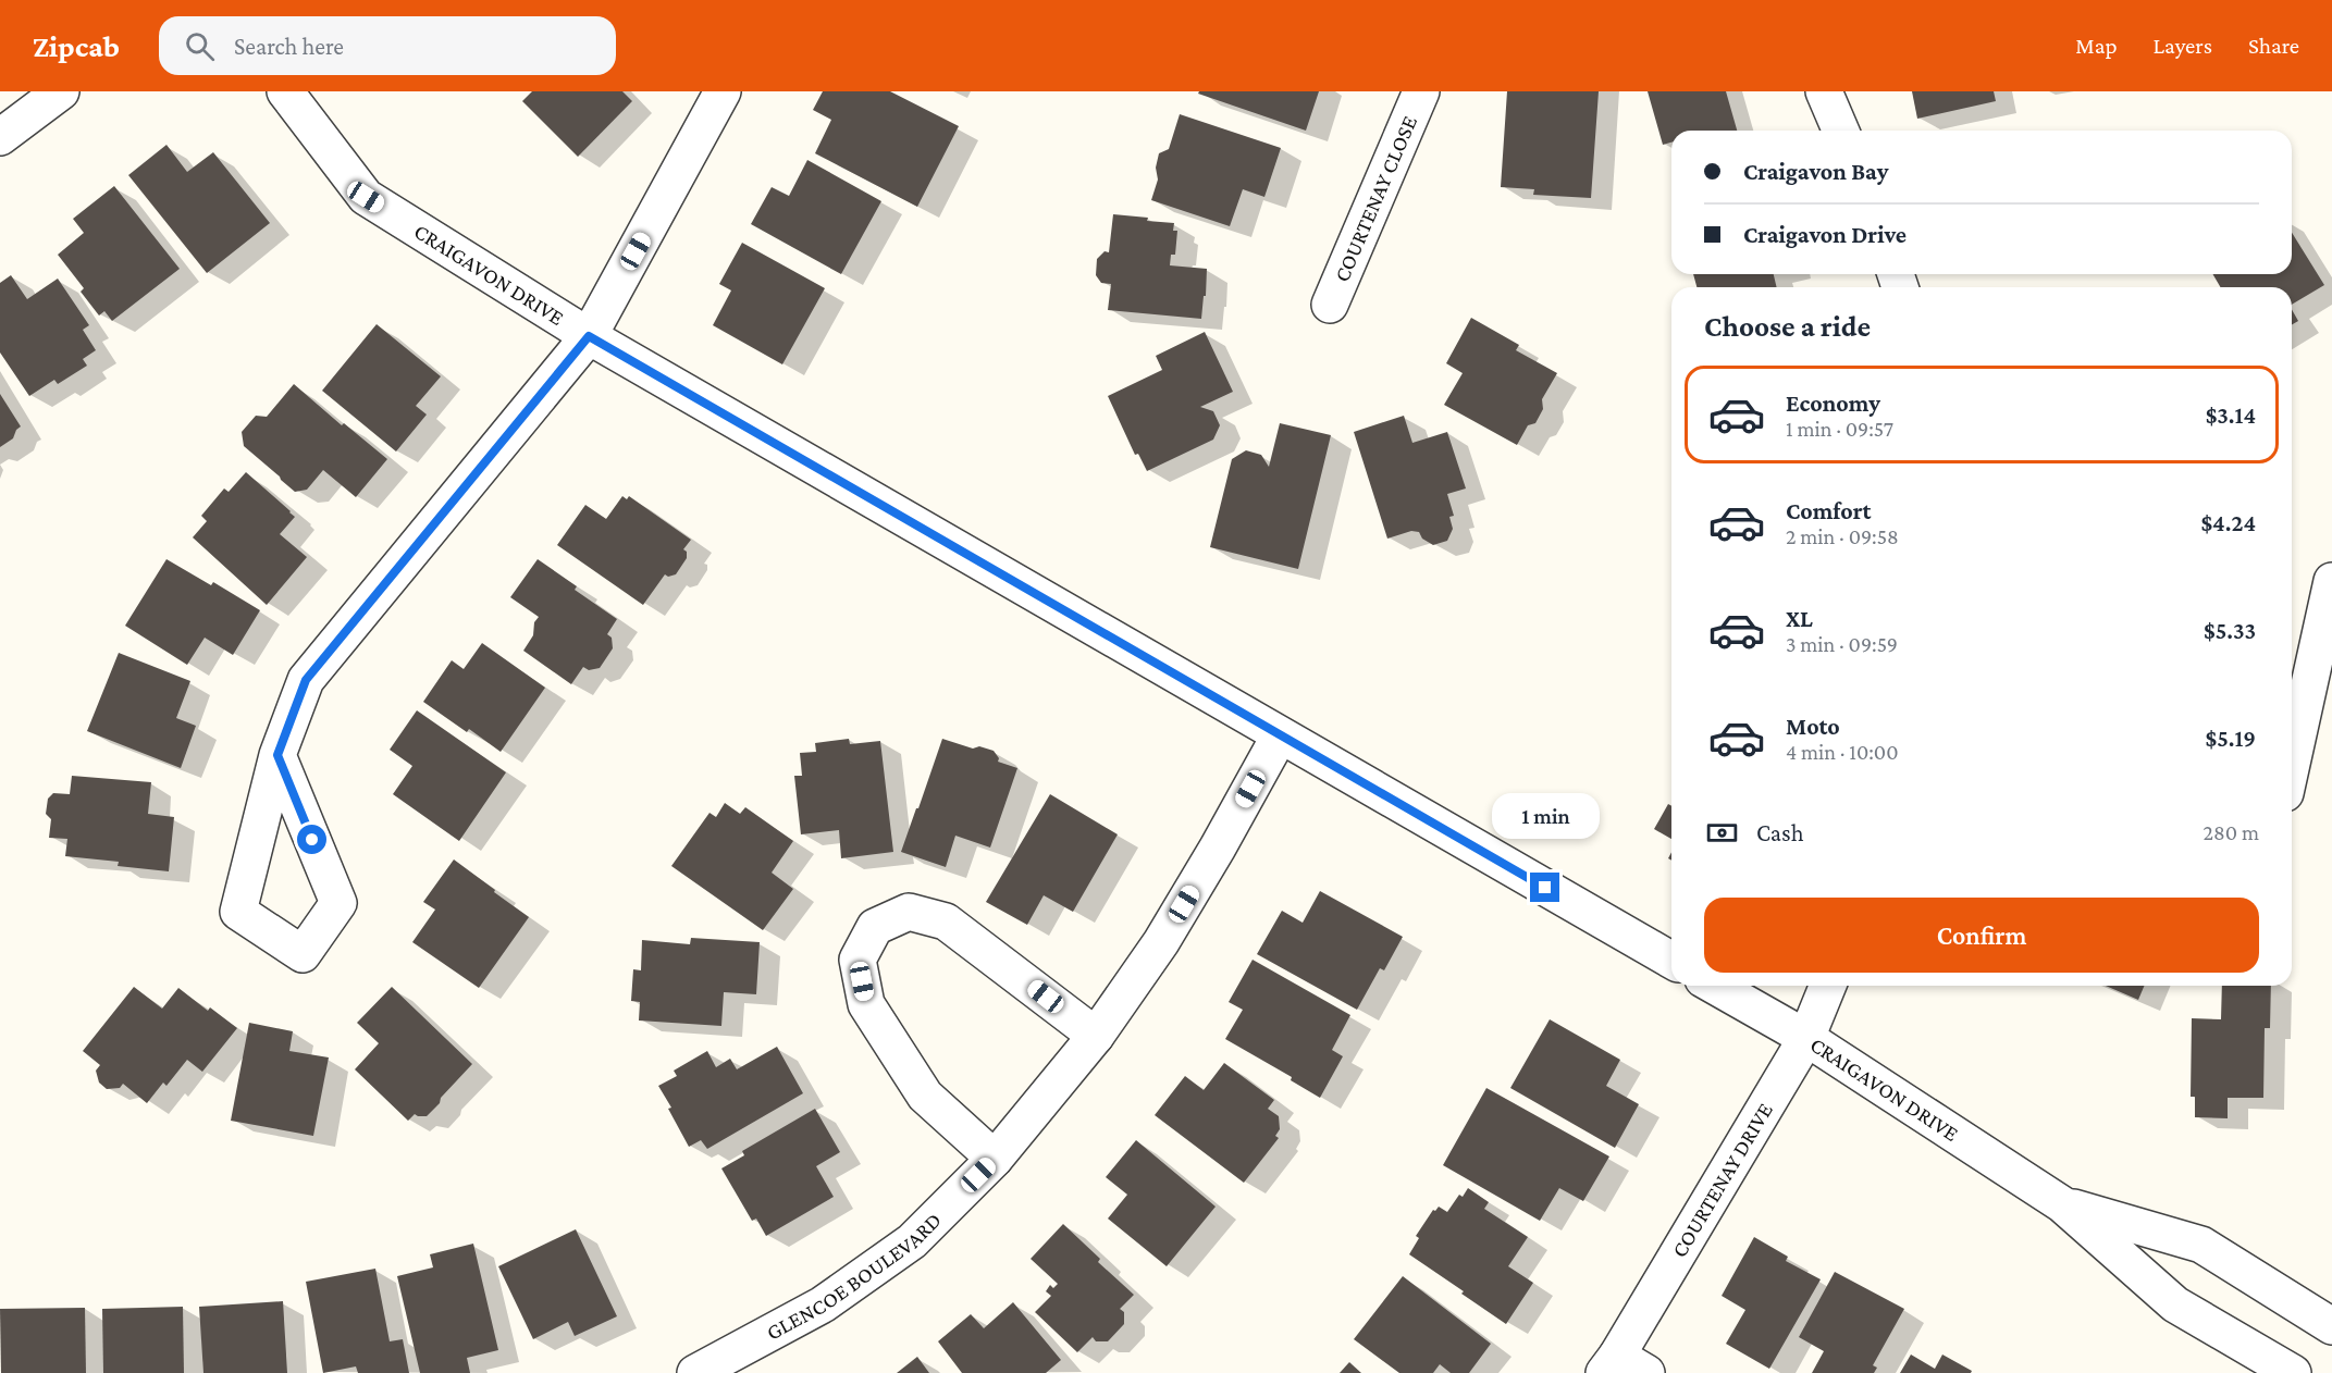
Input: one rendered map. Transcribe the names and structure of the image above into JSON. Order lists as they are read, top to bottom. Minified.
{"streets":{"street":["COURTENAY CLOSE","CRAIGAVON DRIVE","COURTENAY DRIVE","GLENCOE BOULEVARD"]},"crossings":[["CRAIGAVON DRIVE","COURTENAY DRIVE"],["CRAIGAVON DRIVE","GLENCOE BOULEVARD"]],"page":{"header":"Zipcab","search":"Search here","nav":["Map","Layers","Share"],"banner":["Craigavon Bay","Craigavon Drive"],"heading":"Choose a ride","list":[{"name":"Economy","note":"1 min · 09:57","value":"$3.14"},{"name":"Comfort","note":"2 min · 09:58","value":"$4.24"},{"name":"XL","note":"3 min · 09:59","value":"$5.33"},{"name":"Moto","note":"4 min · 10:00","value":"$5.19"}],"bubble":"1 min","pay":["Cash","280 m"],"buttons":"Confirm"}}
